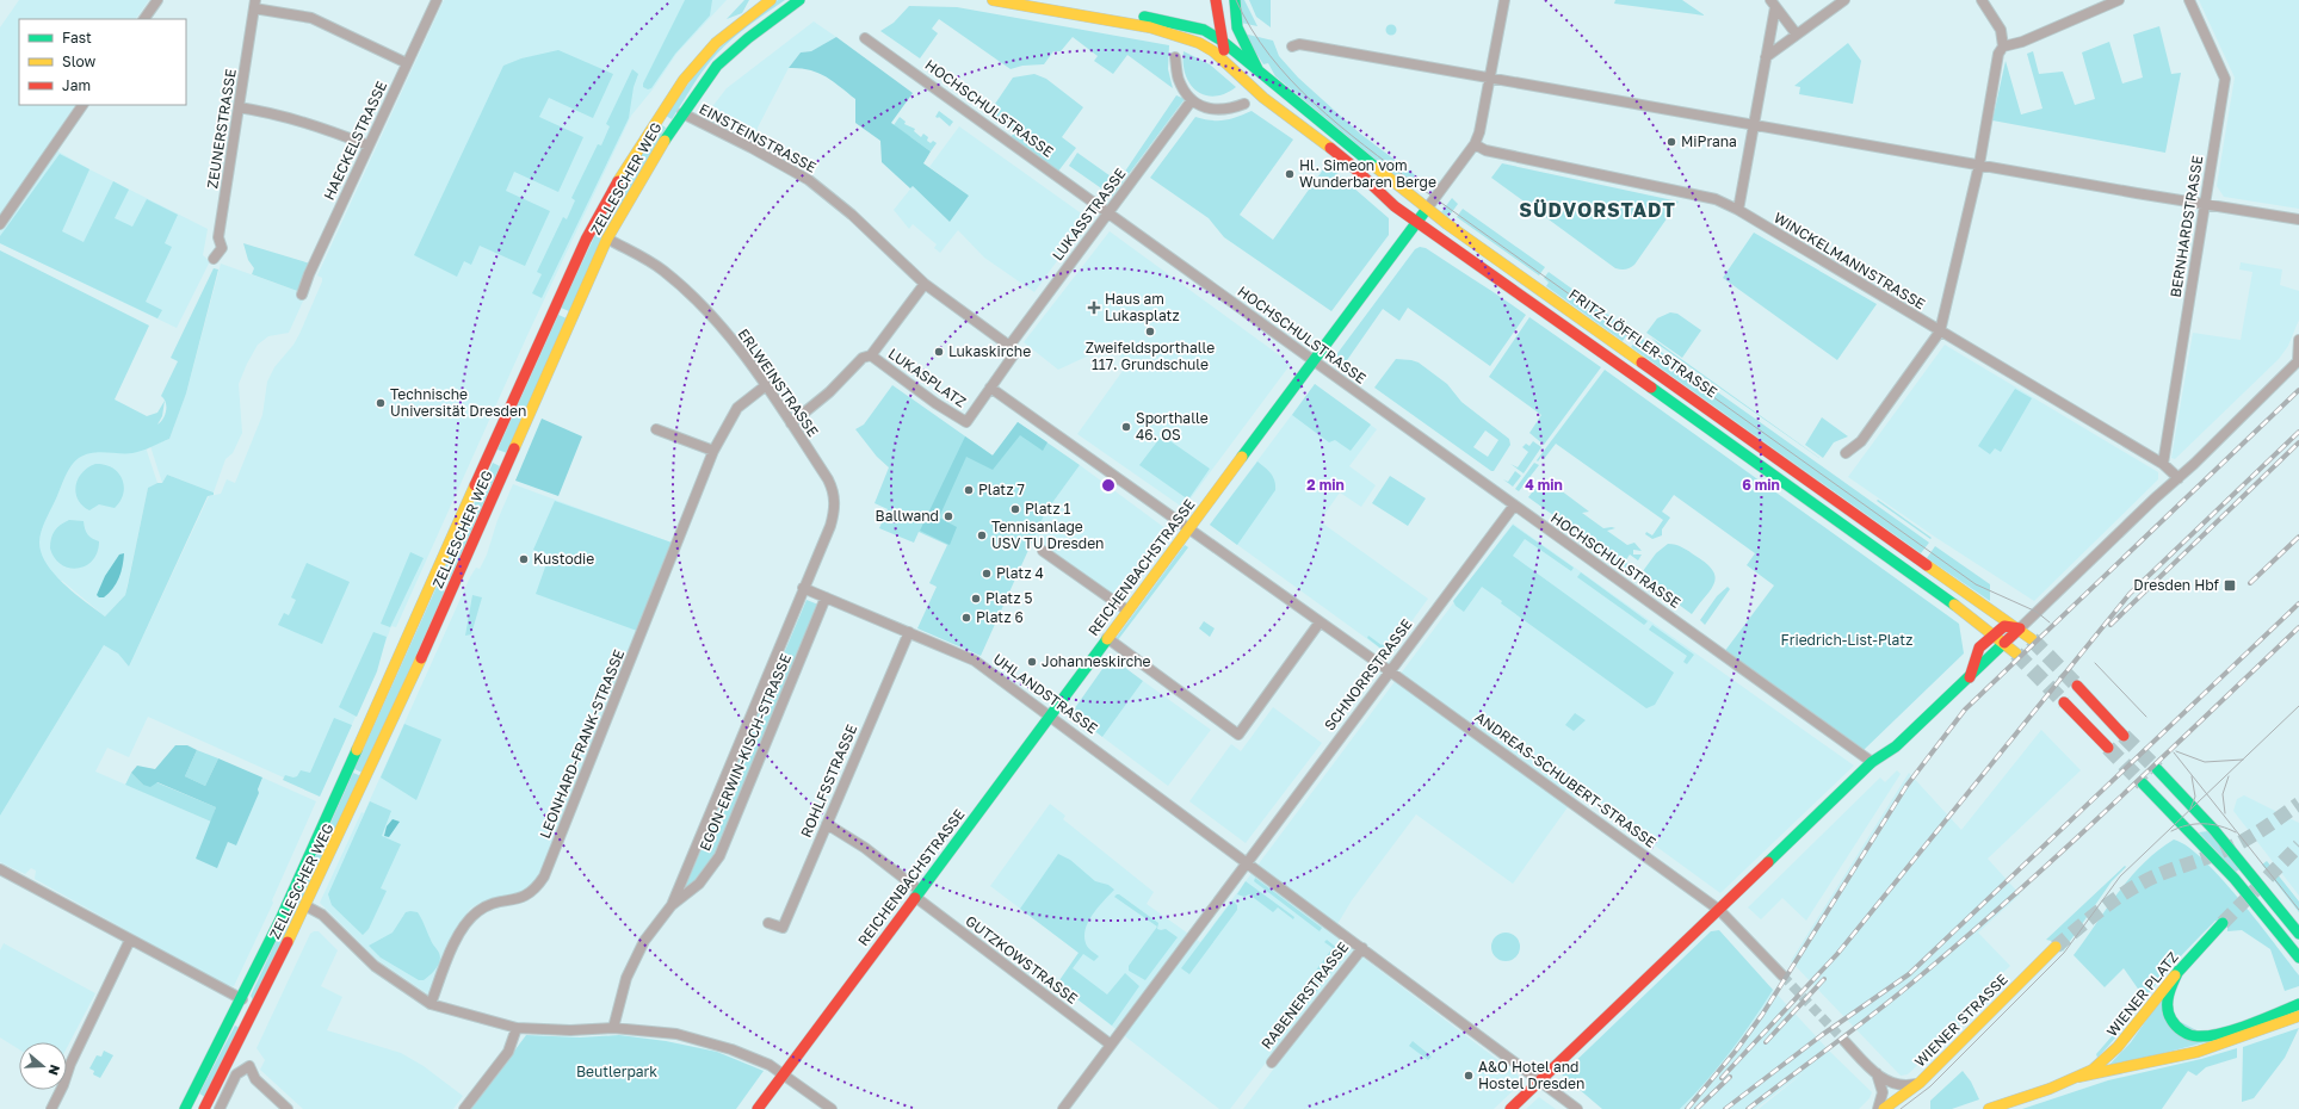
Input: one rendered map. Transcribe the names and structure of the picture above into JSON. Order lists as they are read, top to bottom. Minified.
{"streets":{"main road":["ZELLESCHER WEG","FRITZ-LÖFFLER-STRASSE","REICHENBACHSTRASSE","WIENER PLATZ","WIENER STRASSE"],"street":["HOCHSCHULSTRASSE","ZEUNERSTRASSE","EINSTEINSTRASSE","HAECKELSTRASSE","LUKASSTRASSE","BERNHARDSTRASSE","WINCKELMANNSTRASSE","LUKASPLATZ","ERLWEINSTRASSE","SCHNORRSTRASSE","UHLANDSTRASSE","LEONHARD-FRANK-STRASSE","EGON-ERWIN-KISCH-STRASSE","ANDREAS-SCHUBERT-STRASSE","ROHLFSSTRASSE","GUTZKOWSTRASSE","RABENERSTRASSE"]},"crossings":[["HOCHSCHULSTRASSE","LUKASSTRASSE"],["HOCHSCHULSTRASSE","REICHENBACHSTRASSE"],["HOCHSCHULSTRASSE","SCHNORRSTRASSE"],["EINSTEINSTRASSE","ZELLESCHER WEG"],["EINSTEINSTRASSE","LUKASPLATZ"],["ZELLESCHER WEG","ERLWEINSTRASSE"],["LUKASSTRASSE","LUKASPLATZ"],["BERNHARDSTRASSE","WINCKELMANNSTRASSE"],["WINCKELMANNSTRASSE","REICHENBACHSTRASSE"],["FRITZ-LÖFFLER-STRASSE","REICHENBACHSTRASSE"],["LUKASPLATZ","ANDREAS-SCHUBERT-STRASSE"],["ERLWEINSTRASSE","UHLANDSTRASSE"],["ERLWEINSTRASSE","LEONHARD-FRANK-STRASSE"],["ERLWEINSTRASSE","EGON-ERWIN-KISCH-STRASSE"],["REICHENBACHSTRASSE","UHLANDSTRASSE"],["REICHENBACHSTRASSE","ANDREAS-SCHUBERT-STRASSE"],["REICHENBACHSTRASSE","GUTZKOWSTRASSE"],["SCHNORRSTRASSE","UHLANDSTRASSE"],["SCHNORRSTRASSE","ANDREAS-SCHUBERT-STRASSE"],["SCHNORRSTRASSE","GUTZKOWSTRASSE"],["UHLANDSTRASSE","EGON-ERWIN-KISCH-STRASSE"],["UHLANDSTRASSE","ROHLFSSTRASSE"],["UHLANDSTRASSE","RABENERSTRASSE"],["ROHLFSSTRASSE","GUTZKOWSTRASSE"]],"districts":["SÜDVORSTADT"],"parks":["Friedrich-List-Platz","Beutlerpark"],"places":{"other":["MiPrana","Hl. Simeon vom Wunderbaren Berge","Zweifeldsporthalle 117. Grundschule","Lukaskirche","Technische Universität Dresden","Sporthalle 46. OS","Platz 7","Platz 1","Ballwand","Tennisanlage USV TU Dresden","Kustodie","Platz 4","Platz 5","Platz 6","Johanneskirche","A&O Hotel and Hostel Dresden"],"health":["Haus am Lukasplatz"],"transit":["Dresden Hbf"]},"legend":["Fast","Slow","Jam"],"north":"right","rings":["2 min","4 min","6 min"]}
